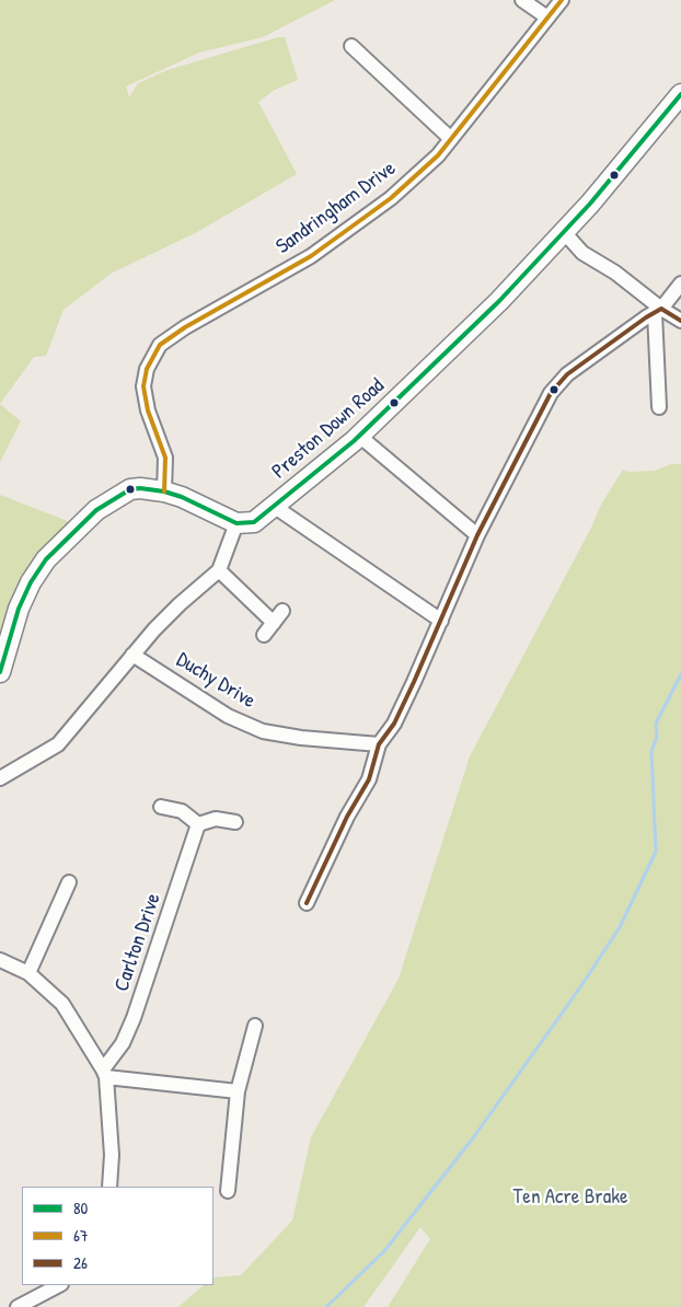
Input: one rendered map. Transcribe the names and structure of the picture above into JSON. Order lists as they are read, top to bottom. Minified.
{"streets":{"street":["Sandringham Drive","Preston Down Road","Duchy Drive","Carlton Drive"]},"parks":["Ten Acre Brake"],"lines":["transit line 67","transit line 80","transit line 26"],"legend":["80","67","26"]}
